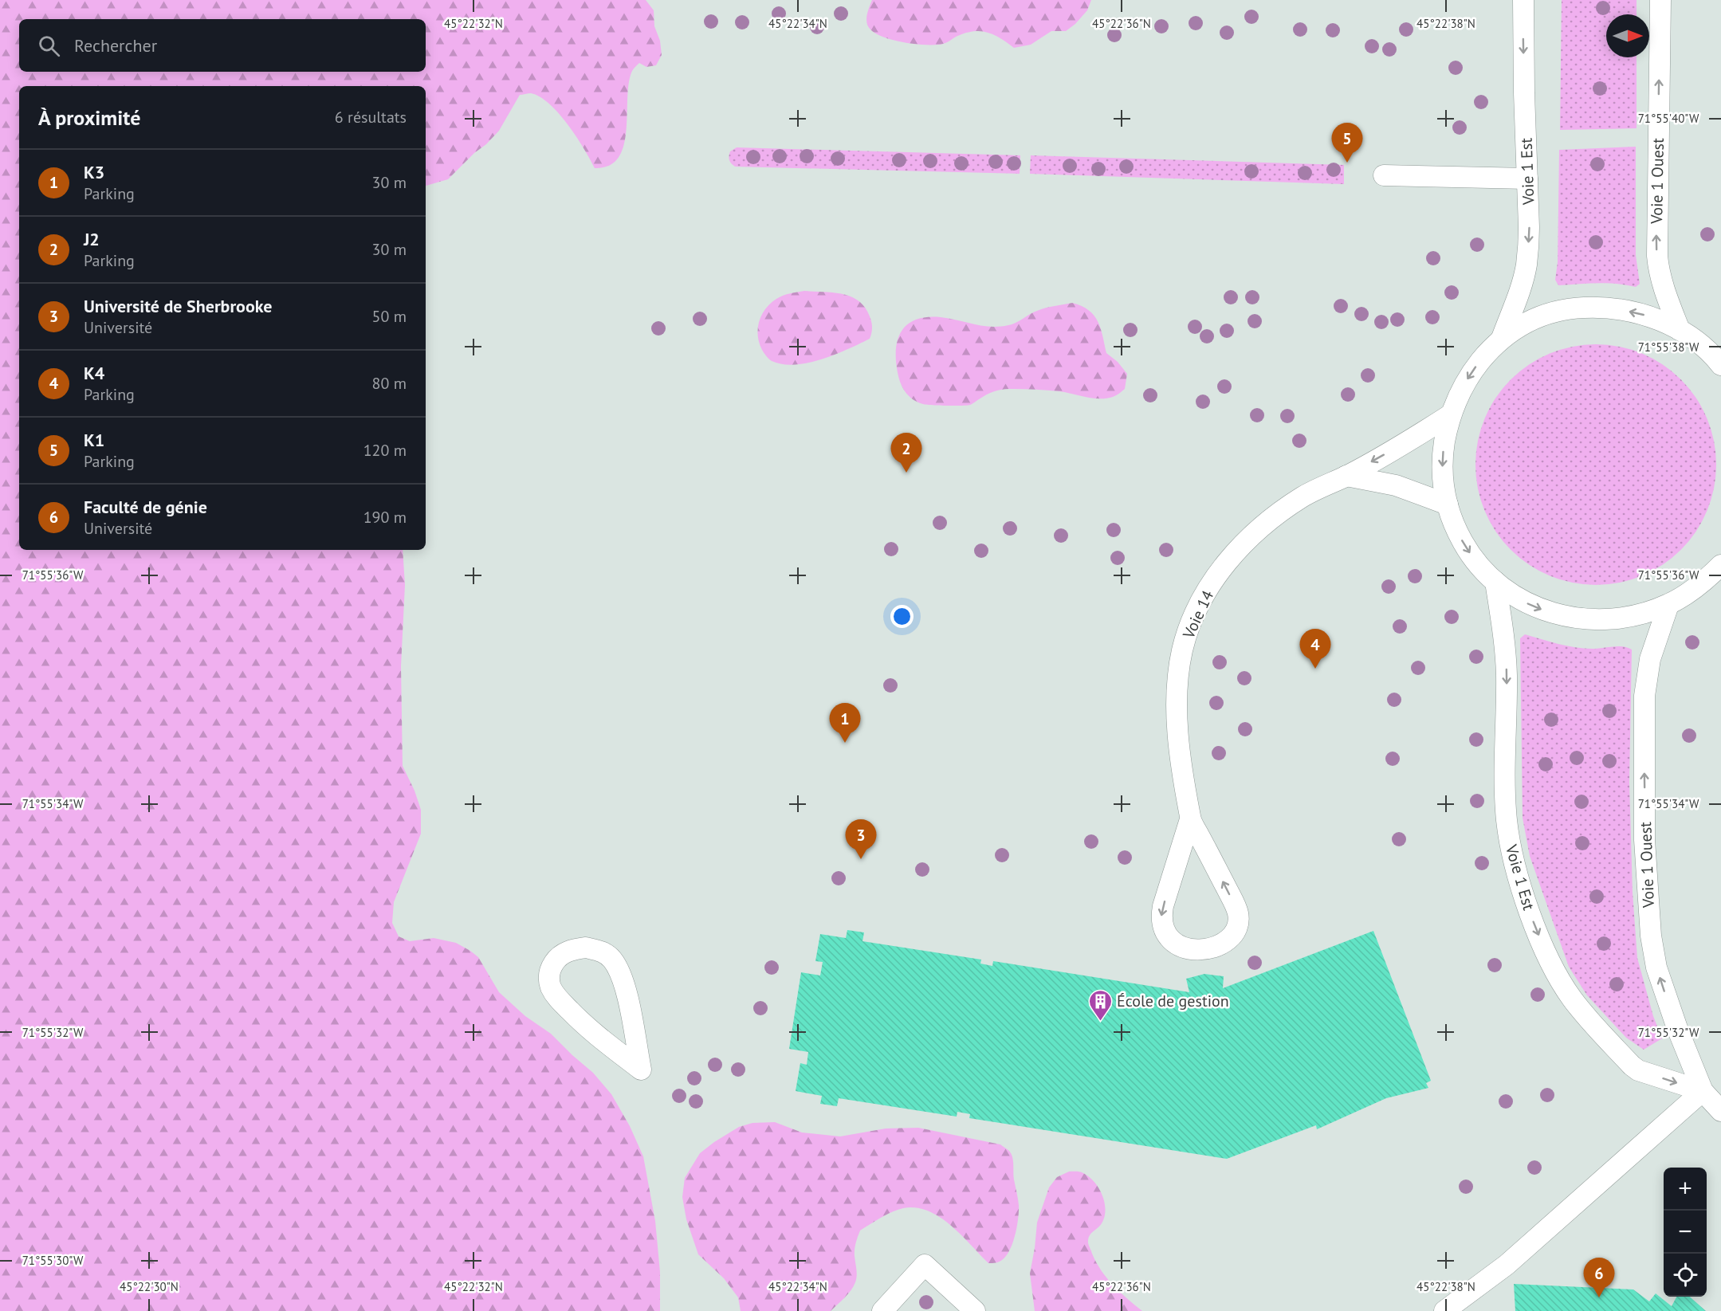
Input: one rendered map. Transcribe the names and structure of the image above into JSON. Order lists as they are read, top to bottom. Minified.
{"streets":{"lane":["Voie 1 Est","Voie 1 Ouest","Voie 14"]},"crossings":[["Voie 1 Est","Voie 1 Ouest"]],"one_way":["Voie 1 Est","Voie 1 Ouest"],"places":{"building":["École de gestion"]},"north":"right","page":{"search":"Rechercher","heading":["À proximité","6 résultats"],"pins":["5","2","4","1","3","6"],"list":[{"mark":"1","name":"K3","note":"Parking","value":"30 m"},{"mark":"2","name":"J2","note":"Parking","value":"30 m"},{"mark":"3","name":"Université de Sherbrooke","note":"Université","value":"50 m"},{"mark":"4","name":"K4","note":"Parking","value":"80 m"},{"mark":"5","name":"K1","note":"Parking","value":"120 m"},{"mark":"6","name":"Faculté de génie","note":"Université","value":"190 m"}],"map_buttons":["+","−"]},"coordinates":["45°22'32\"N","45°22'34\"N","45°22'36\"N","45°22'38\"N","71°55'40\"W","71°55'38\"W","71°55'36\"W","71°55'34\"W","71°55'32\"W","71°55'30\"W","45°22'30\"N"]}
